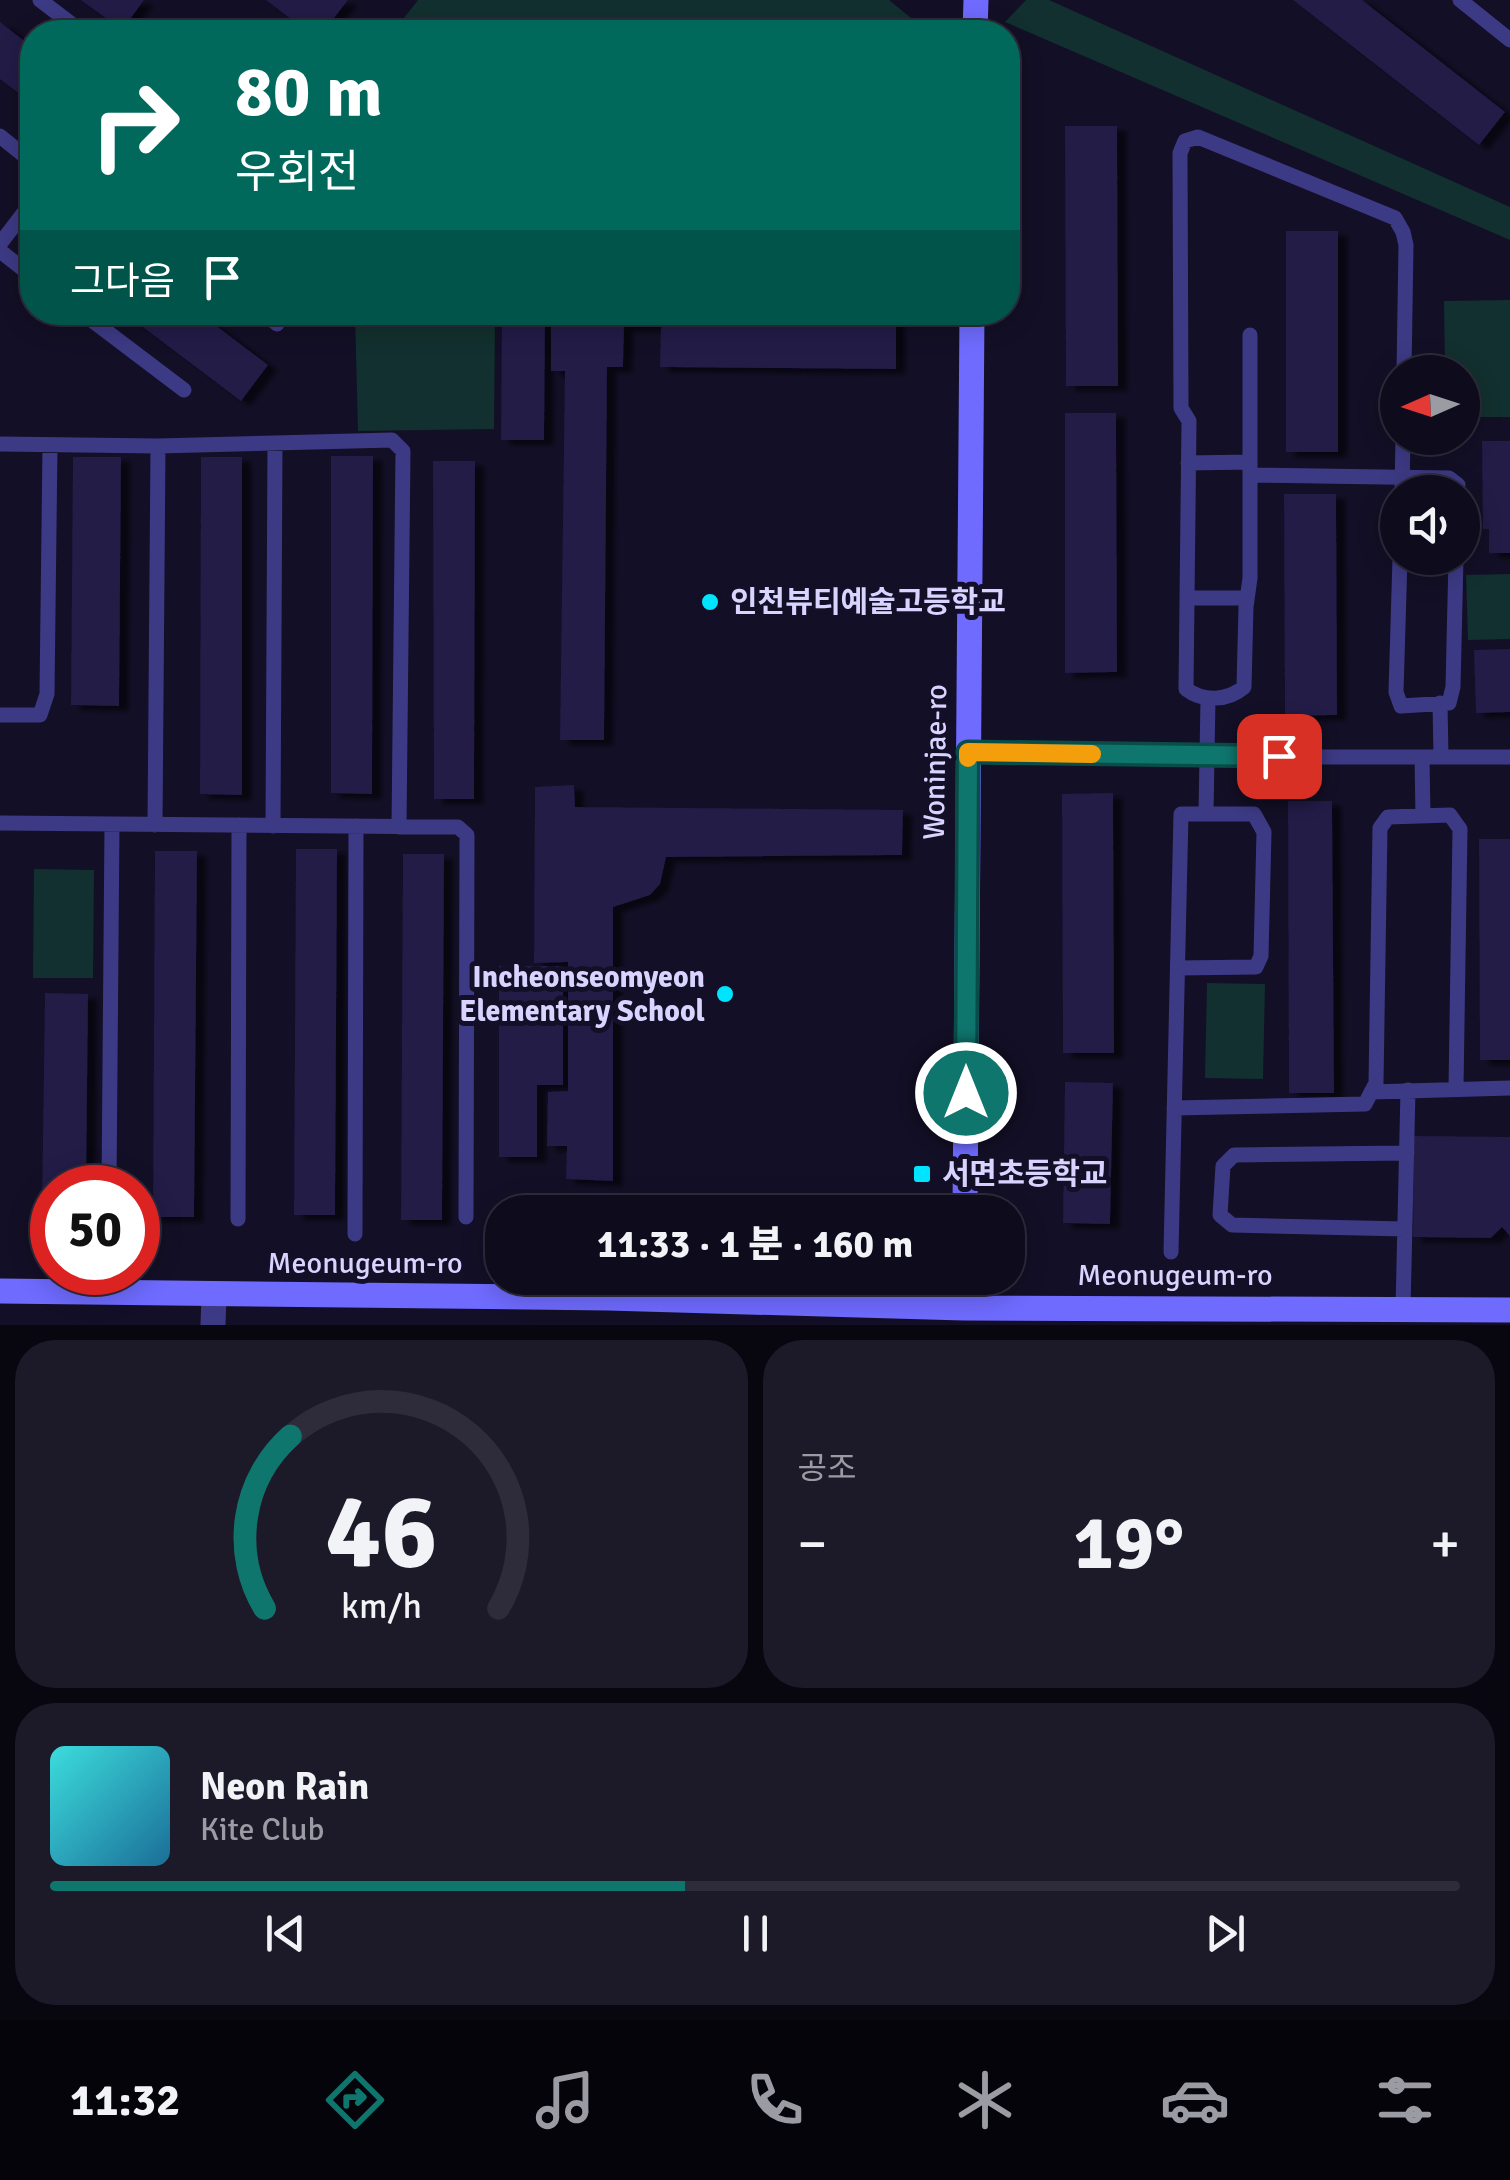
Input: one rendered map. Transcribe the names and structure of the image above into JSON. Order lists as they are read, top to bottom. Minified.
{"streets":{"main road":["Woninjae-ro","Meonugeum-ro"]},"places":{"other":["인천뷰티예술고등학교","Incheonseomyeon Elementary School"],"transit":["서면초등학교"]},"north":"left","page":{"turn":["80 m","우회전"],"then":"그다음","limit":"50","trip":"11:33 · 1 분 · 160 m","tile":"공조","heat":["−","19°","+"],"song":["Neon Rain","Kite Club"],"tabs":"11:32","gauge":["46","km/h"]}}
